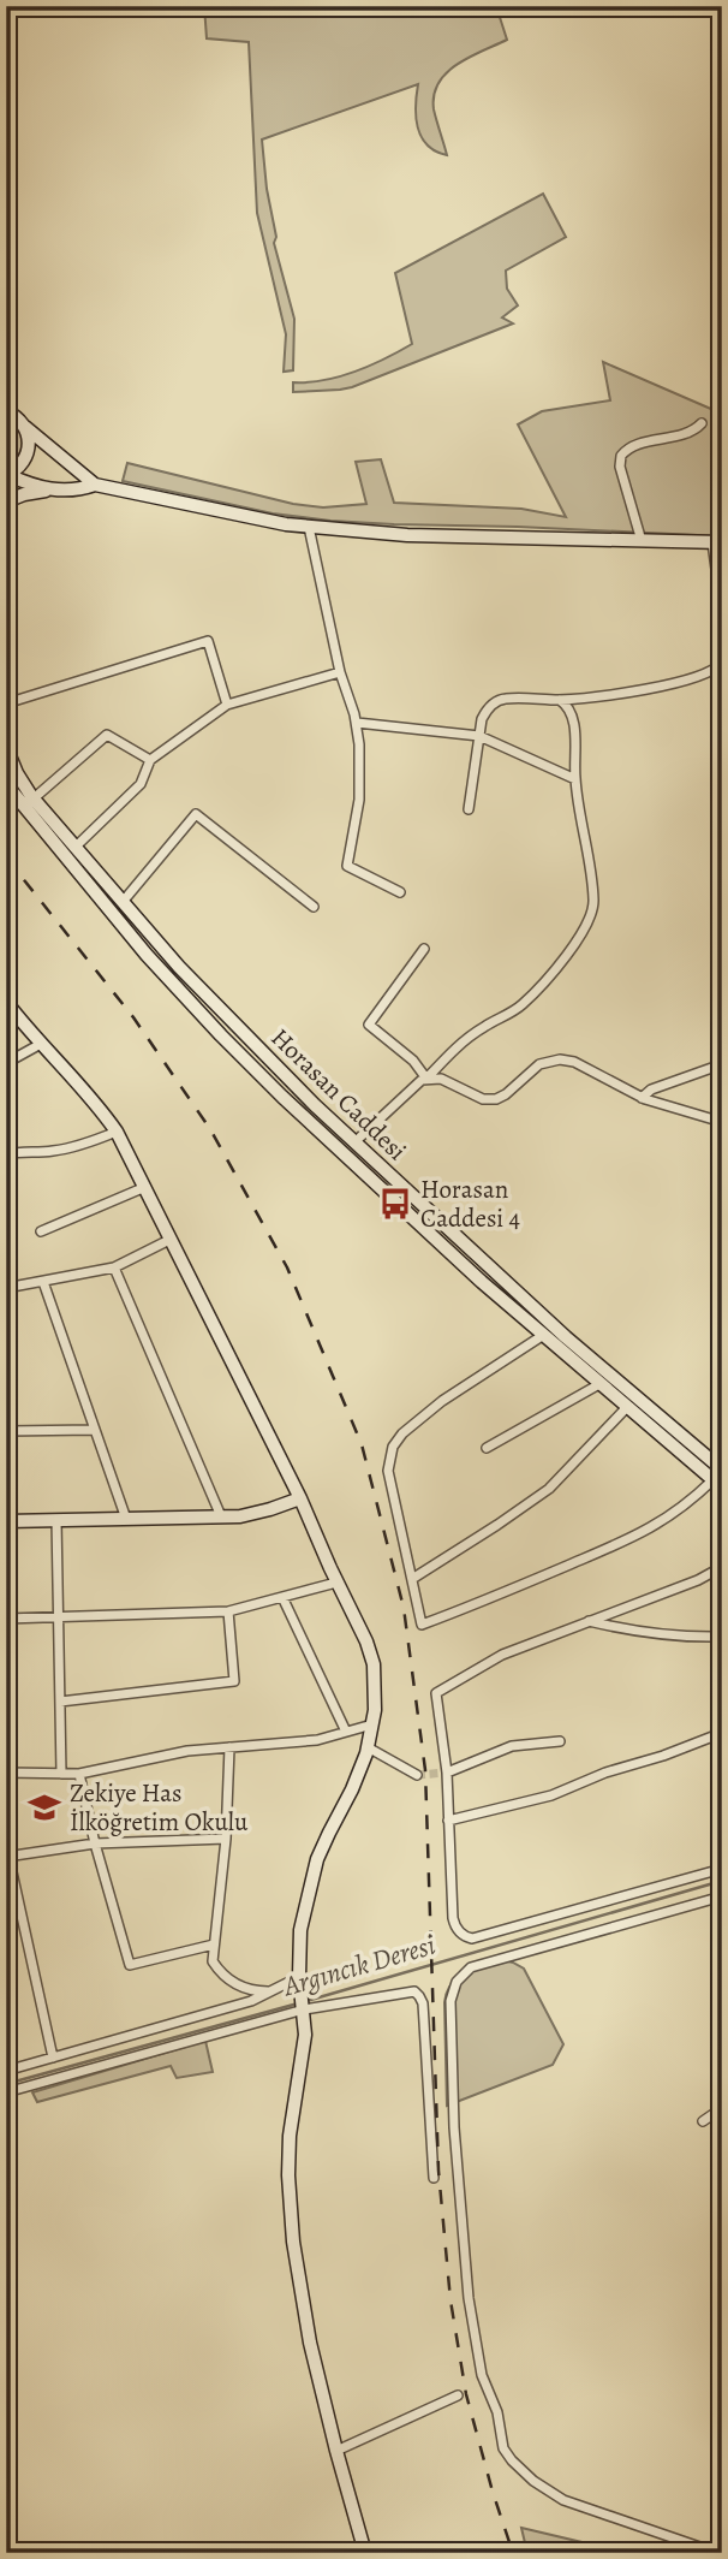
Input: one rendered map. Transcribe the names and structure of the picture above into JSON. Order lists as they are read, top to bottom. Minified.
{"streets":{"street":["Horasan Caddesi"]},"water":["Argıncık Deresi"],"places":{"bus stop":["Horasan Caddesi 4"],"school or university":["Zekiye Has İlköğretim Okulu"]}}
